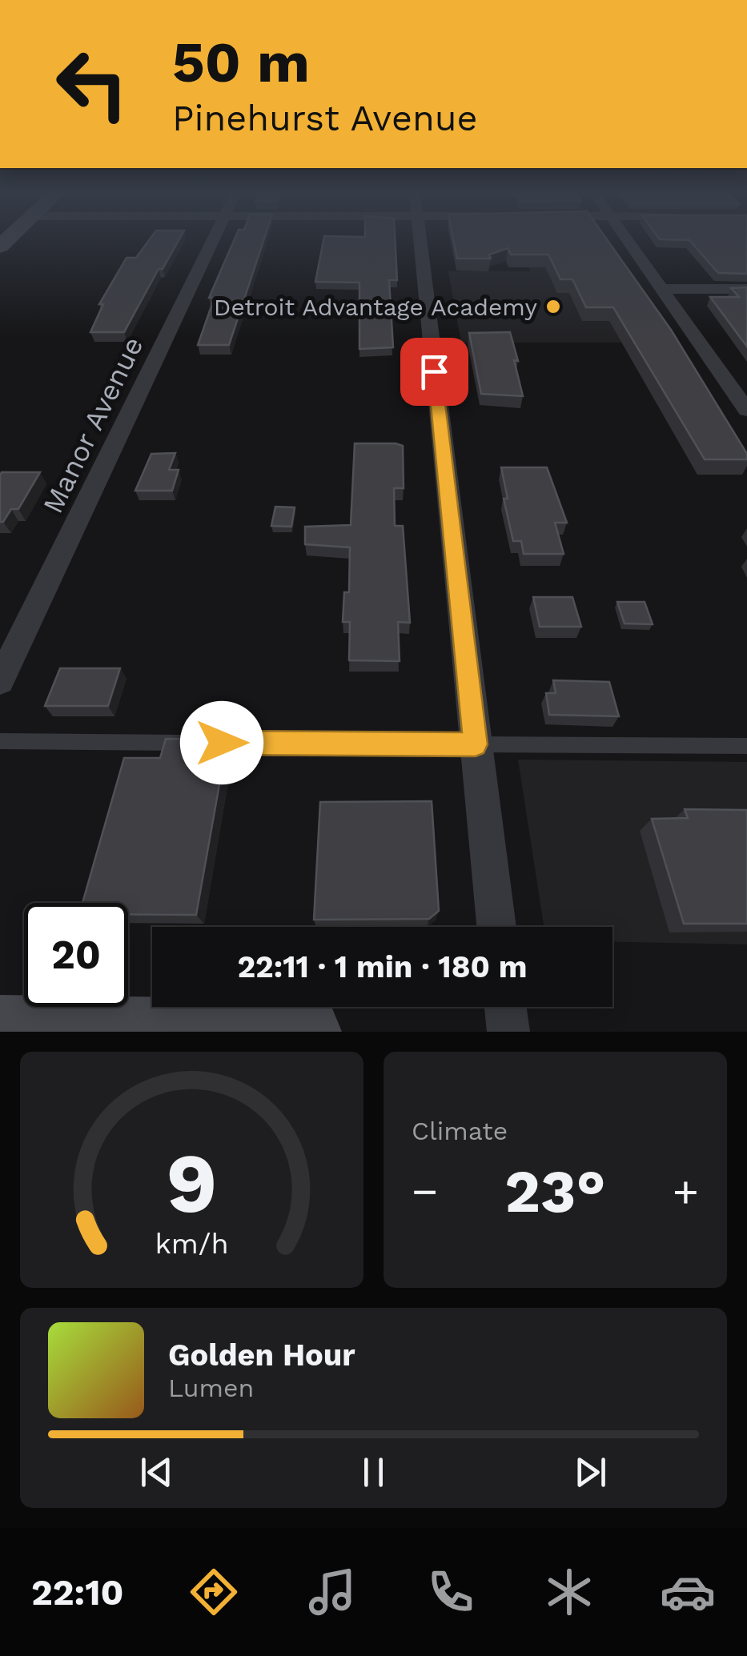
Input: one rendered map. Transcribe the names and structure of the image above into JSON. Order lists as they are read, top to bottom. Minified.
{"streets":{"street":["Manor Avenue"]},"places":["Detroit Advantage Academy"],"page":{"turn":["50 m","Pinehurst Avenue"],"limit":"20","trip":"22:11 · 1 min · 180 m","tile":"Climate","heat":["−","23°","+"],"song":["Golden Hour","Lumen"],"tabs":"22:10","gauge":["9","km/h"]}}
